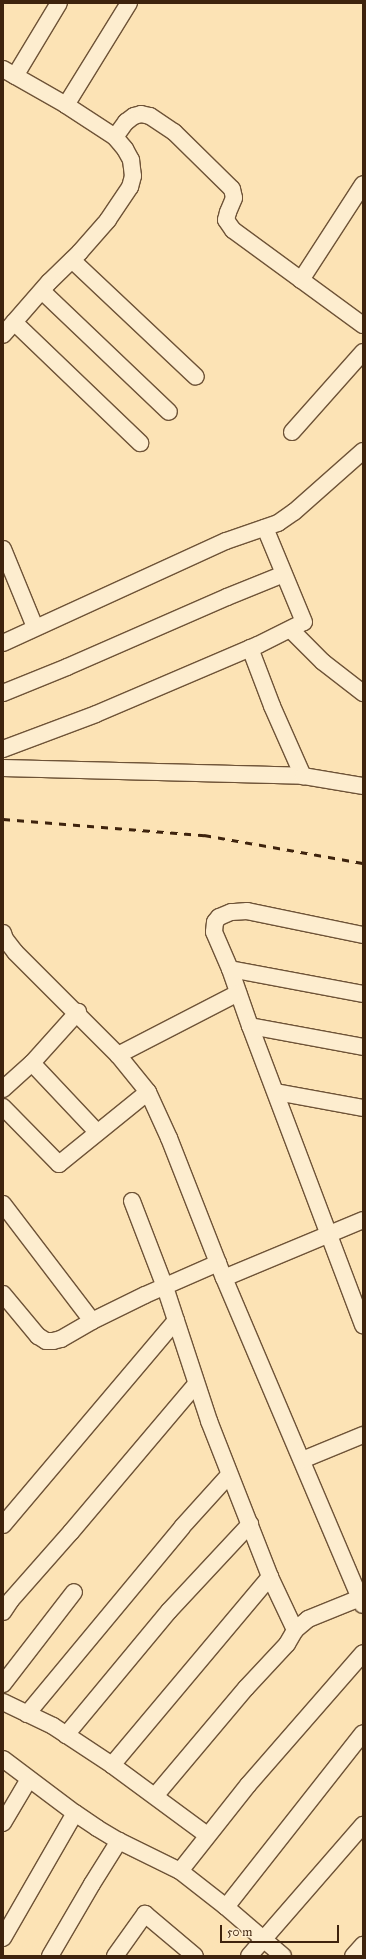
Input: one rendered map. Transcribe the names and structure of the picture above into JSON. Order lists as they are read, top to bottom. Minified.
{"scale_bar":"50 m"}
